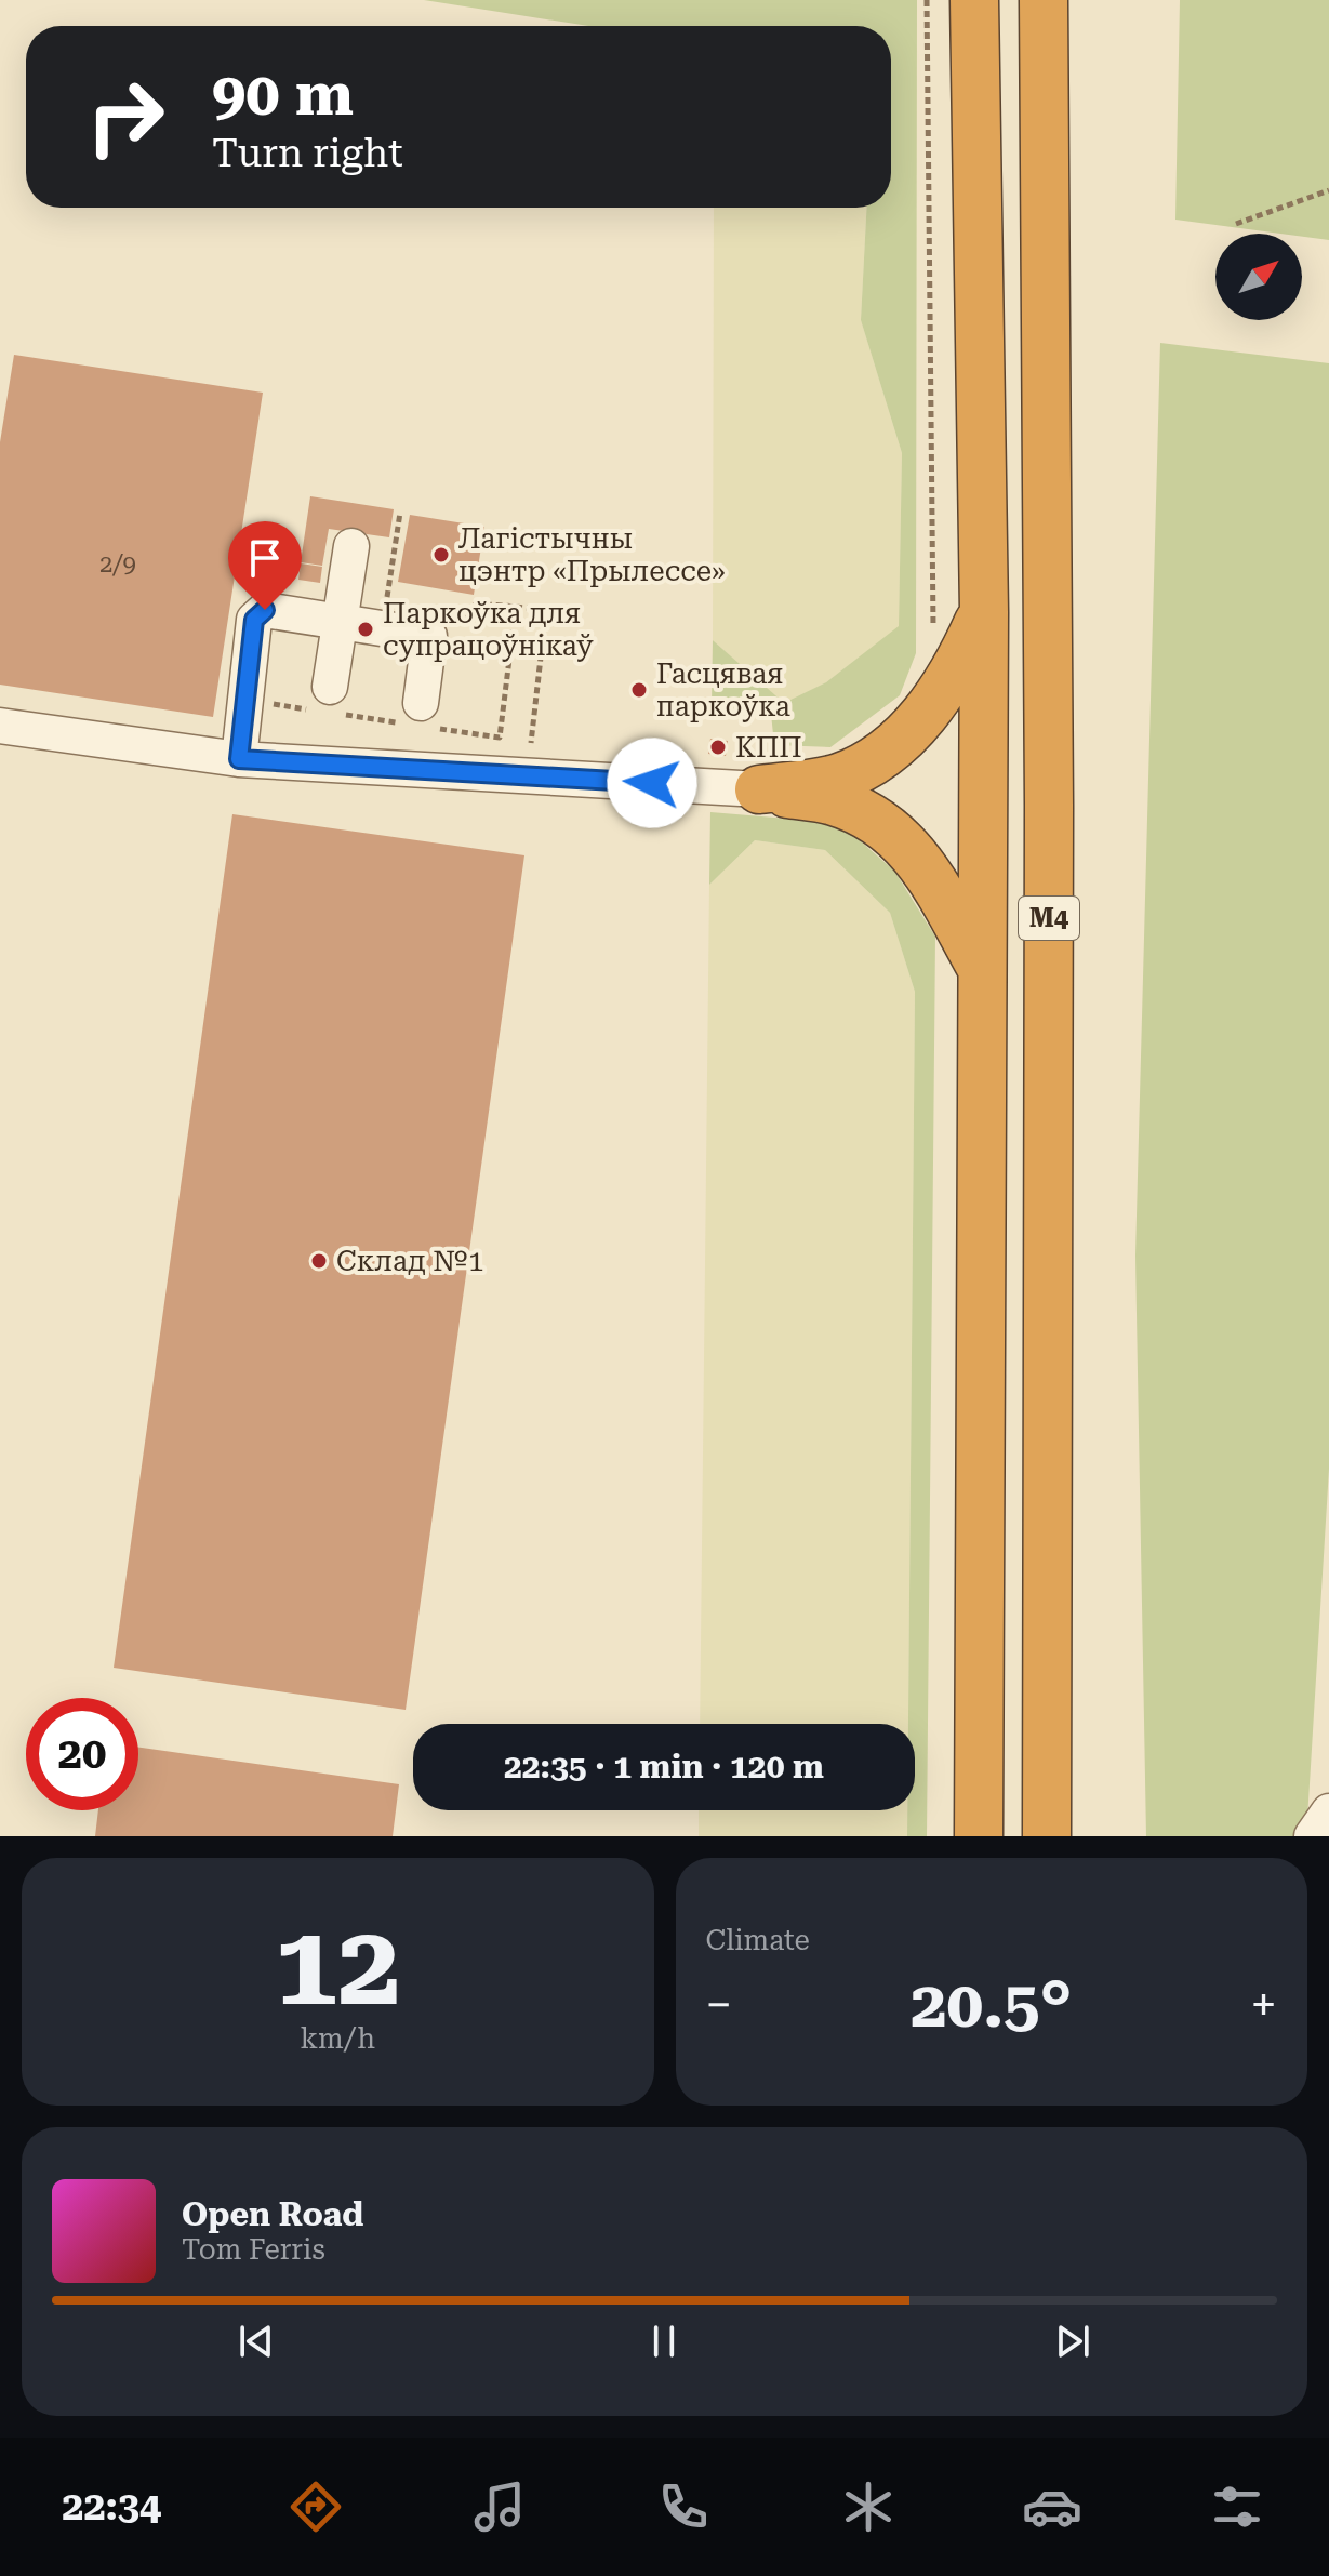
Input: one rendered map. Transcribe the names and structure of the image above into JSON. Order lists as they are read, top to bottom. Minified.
{"streets":{"highway":["М4"]},"places":["Лагістычны цэнтр «Прылессе»","Паркоўка для супрацоўнікаў","Гасцявая паркоўка","КПП","Склад №1"],"house_numbers":["2/9"],"north":"top right","page":{"turn":["90 m","Turn right"],"limit":"20","trip":"22:35 · 1 min · 120 m","tile":[["12","km/h"],"Climate"],"heat":["−","20.5°","+"],"song":["Open Road","Tom Ferris"],"tabs":"22:34"}}
